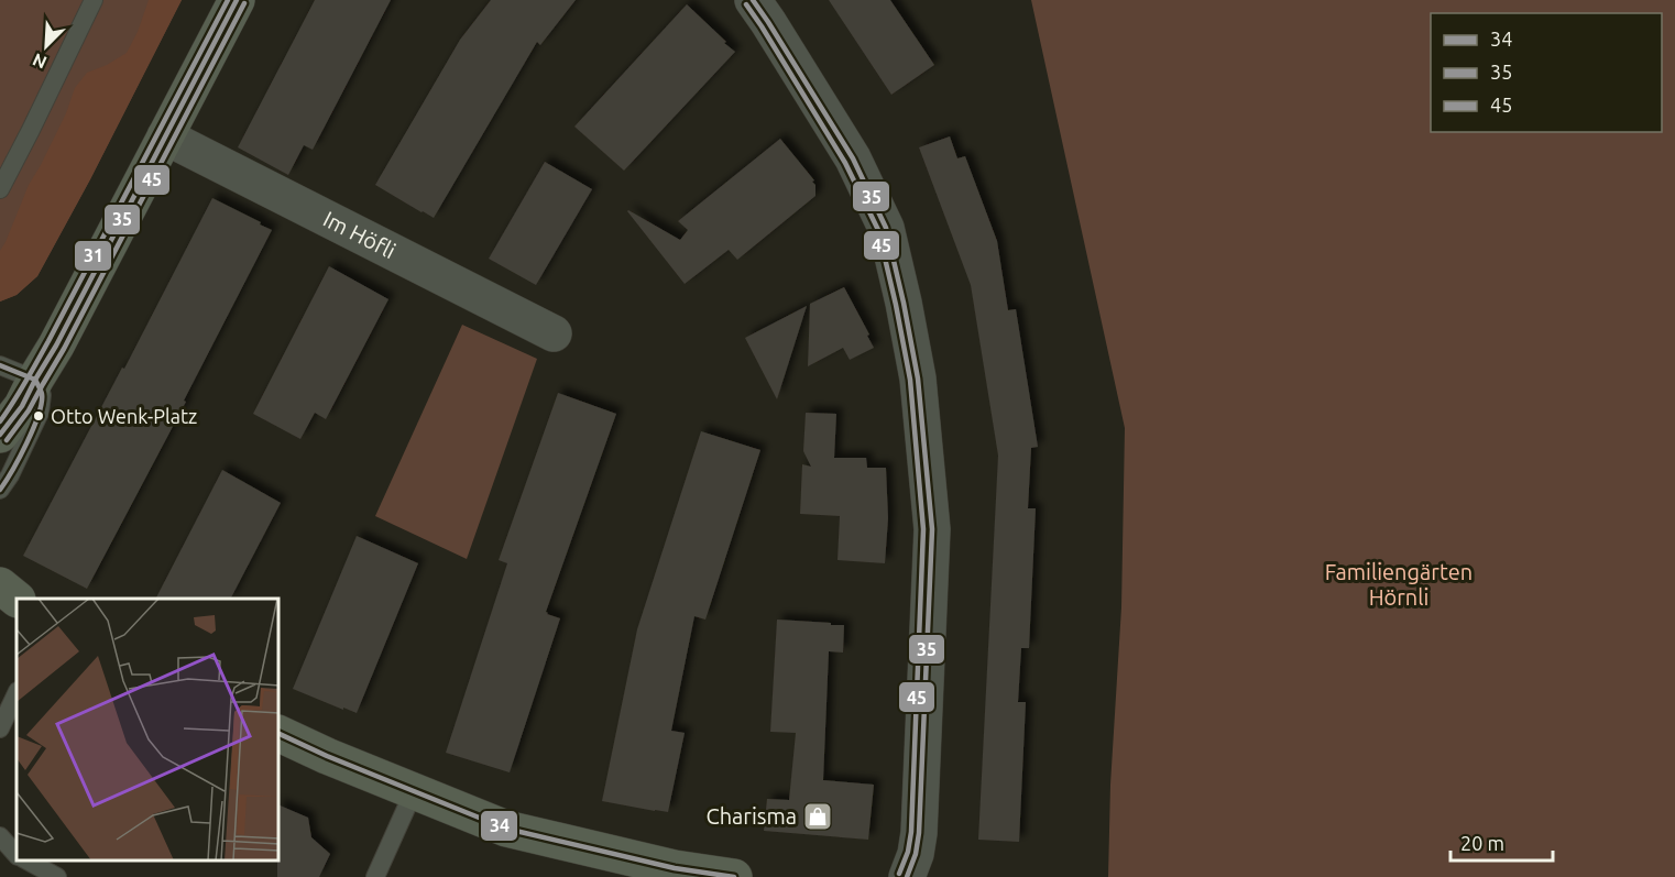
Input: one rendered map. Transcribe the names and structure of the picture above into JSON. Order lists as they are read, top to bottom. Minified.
{"streets":{"street":["Im Höfli"]},"parks":["Familiengärten Hörnli"],"places":{"other":["Otto Wenk-Platz"],"shop":["Charisma"]},"lines":["transit line 35","transit line 31","transit line 45","transit line 34"],"legend":["34","35","45"],"scale_bar":"20 m","north":"bottom left"}
